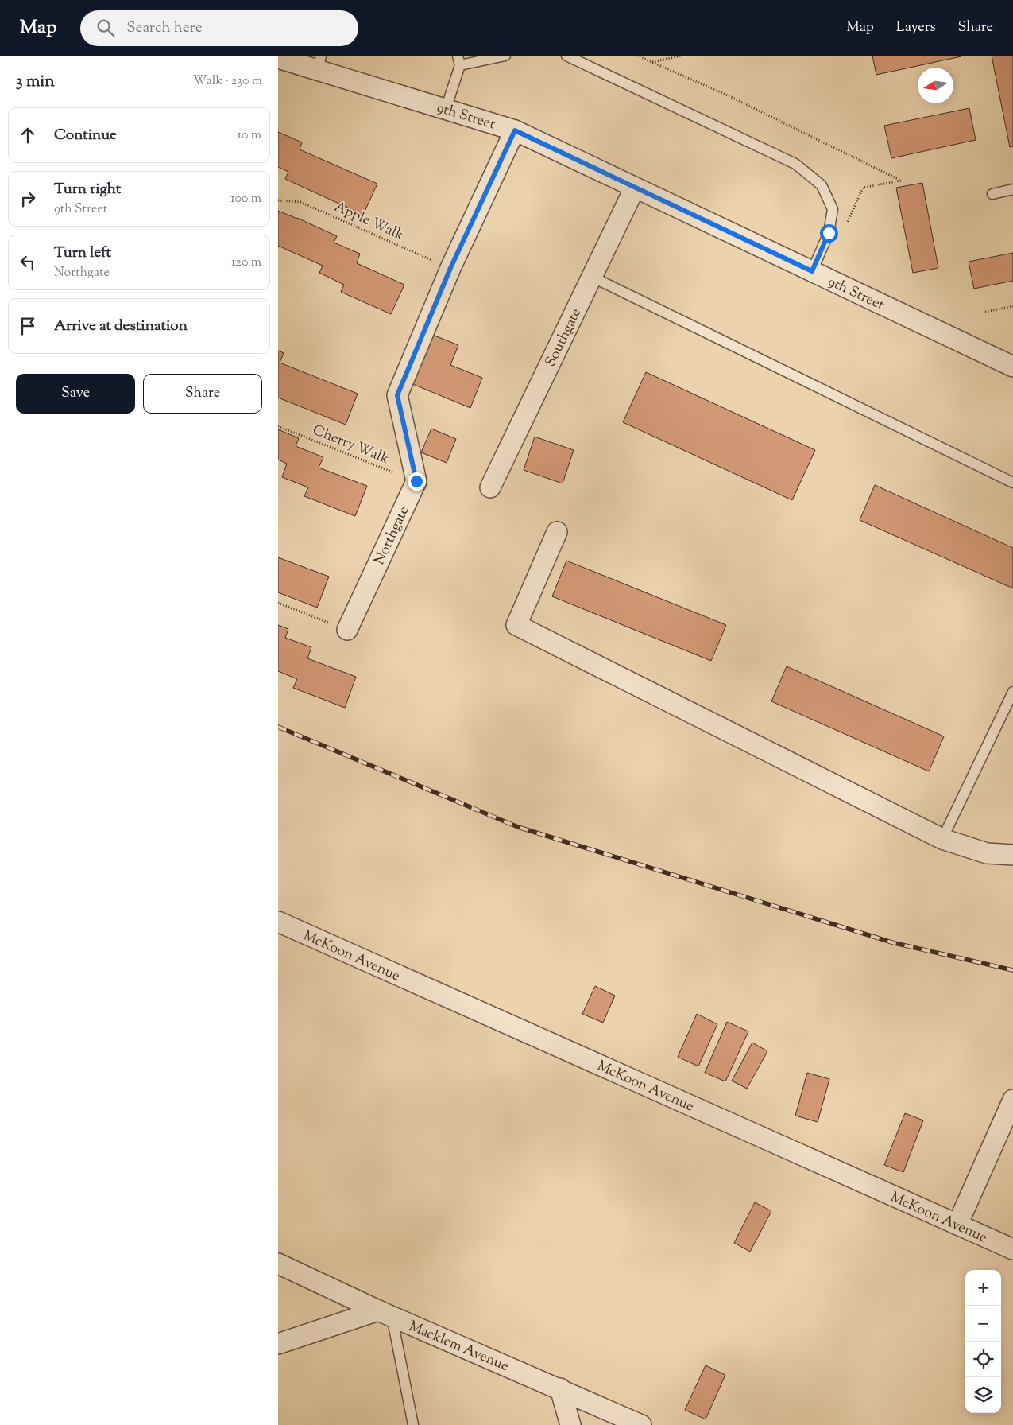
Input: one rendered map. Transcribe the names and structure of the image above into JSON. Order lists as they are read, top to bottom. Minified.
{"streets":{"street":["9th Street","Southgate","Northgate","McKoon Avenue","Macklem Avenue"],"path":["Apple Walk","Cherry Walk"]},"crossings":[["9th Street","Southgate"],["Cherry Walk","Northgate"]],"north":"left","page":{"header":"Map","search":"Search here","nav":["Map","Layers","Share"],"heading":["3 min","Walk · 230 m"],"list":[["Continue","10 m"],["Turn right","9th Street","100 m"],["Turn left","Northgate","120 m"],"Arrive at destination"],"buttons":["Save","Share"],"map_buttons":["+","−"]}}
